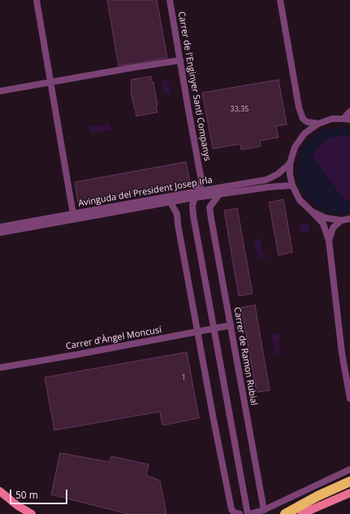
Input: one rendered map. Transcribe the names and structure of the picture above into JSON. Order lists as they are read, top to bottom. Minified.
{"streets":{"street":["Carrer de l'Enginyer Santi Companys","Avinguda del President Josep Irla","Carrer d'Àngel Moncusí","Carrer de Ramon Rubial"]},"crossings":[["Carrer de l'Enginyer Santi Companys","Avinguda del President Josep Irla"],["Avinguda del President Josep Irla","Carrer de Ramon Rubial"],["Carrer d'Àngel Moncusí","Carrer de Ramon Rubial"]],"house_numbers":["33,35","1"],"scale_bar":"50 m"}
